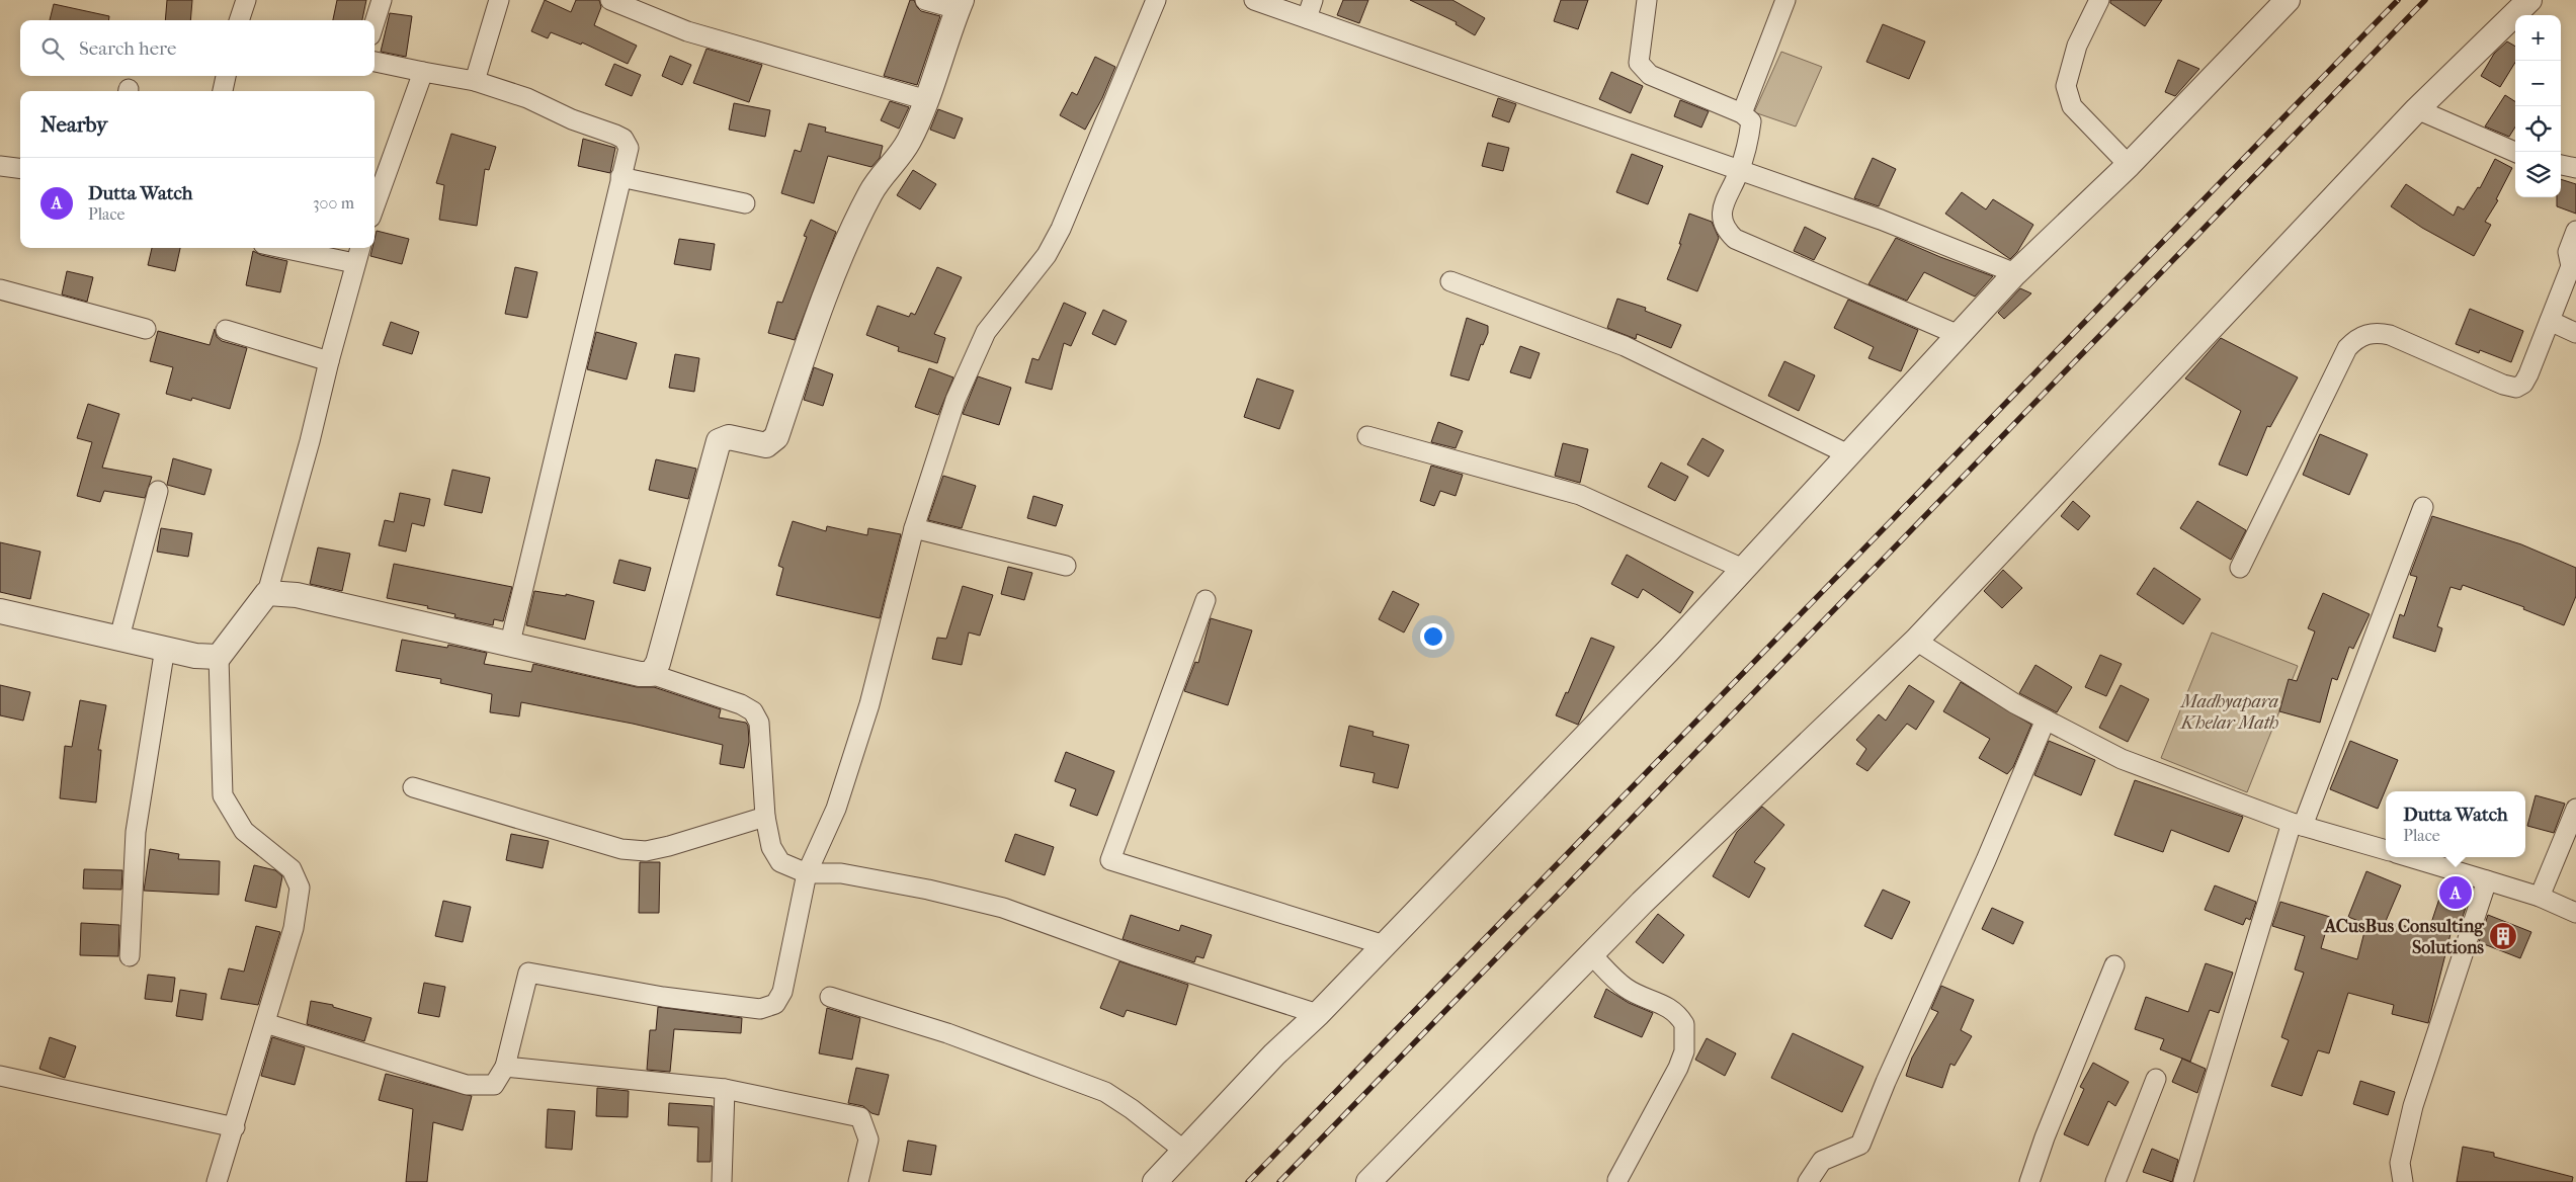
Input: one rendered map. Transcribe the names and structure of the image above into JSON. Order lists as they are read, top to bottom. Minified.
{"parks":["Madhyapara Khelar Math"],"places":{"building":["ACusBus Consulting Solutions"]},"page":{"map_buttons":["+","−"],"search":"Search here","heading":"Nearby","list":[{"mark":"A","name":"Dutta Watch","note":"Place","value":"300 m"}],"popup":["Dutta Watch","Place"],"pins":"A"}}
